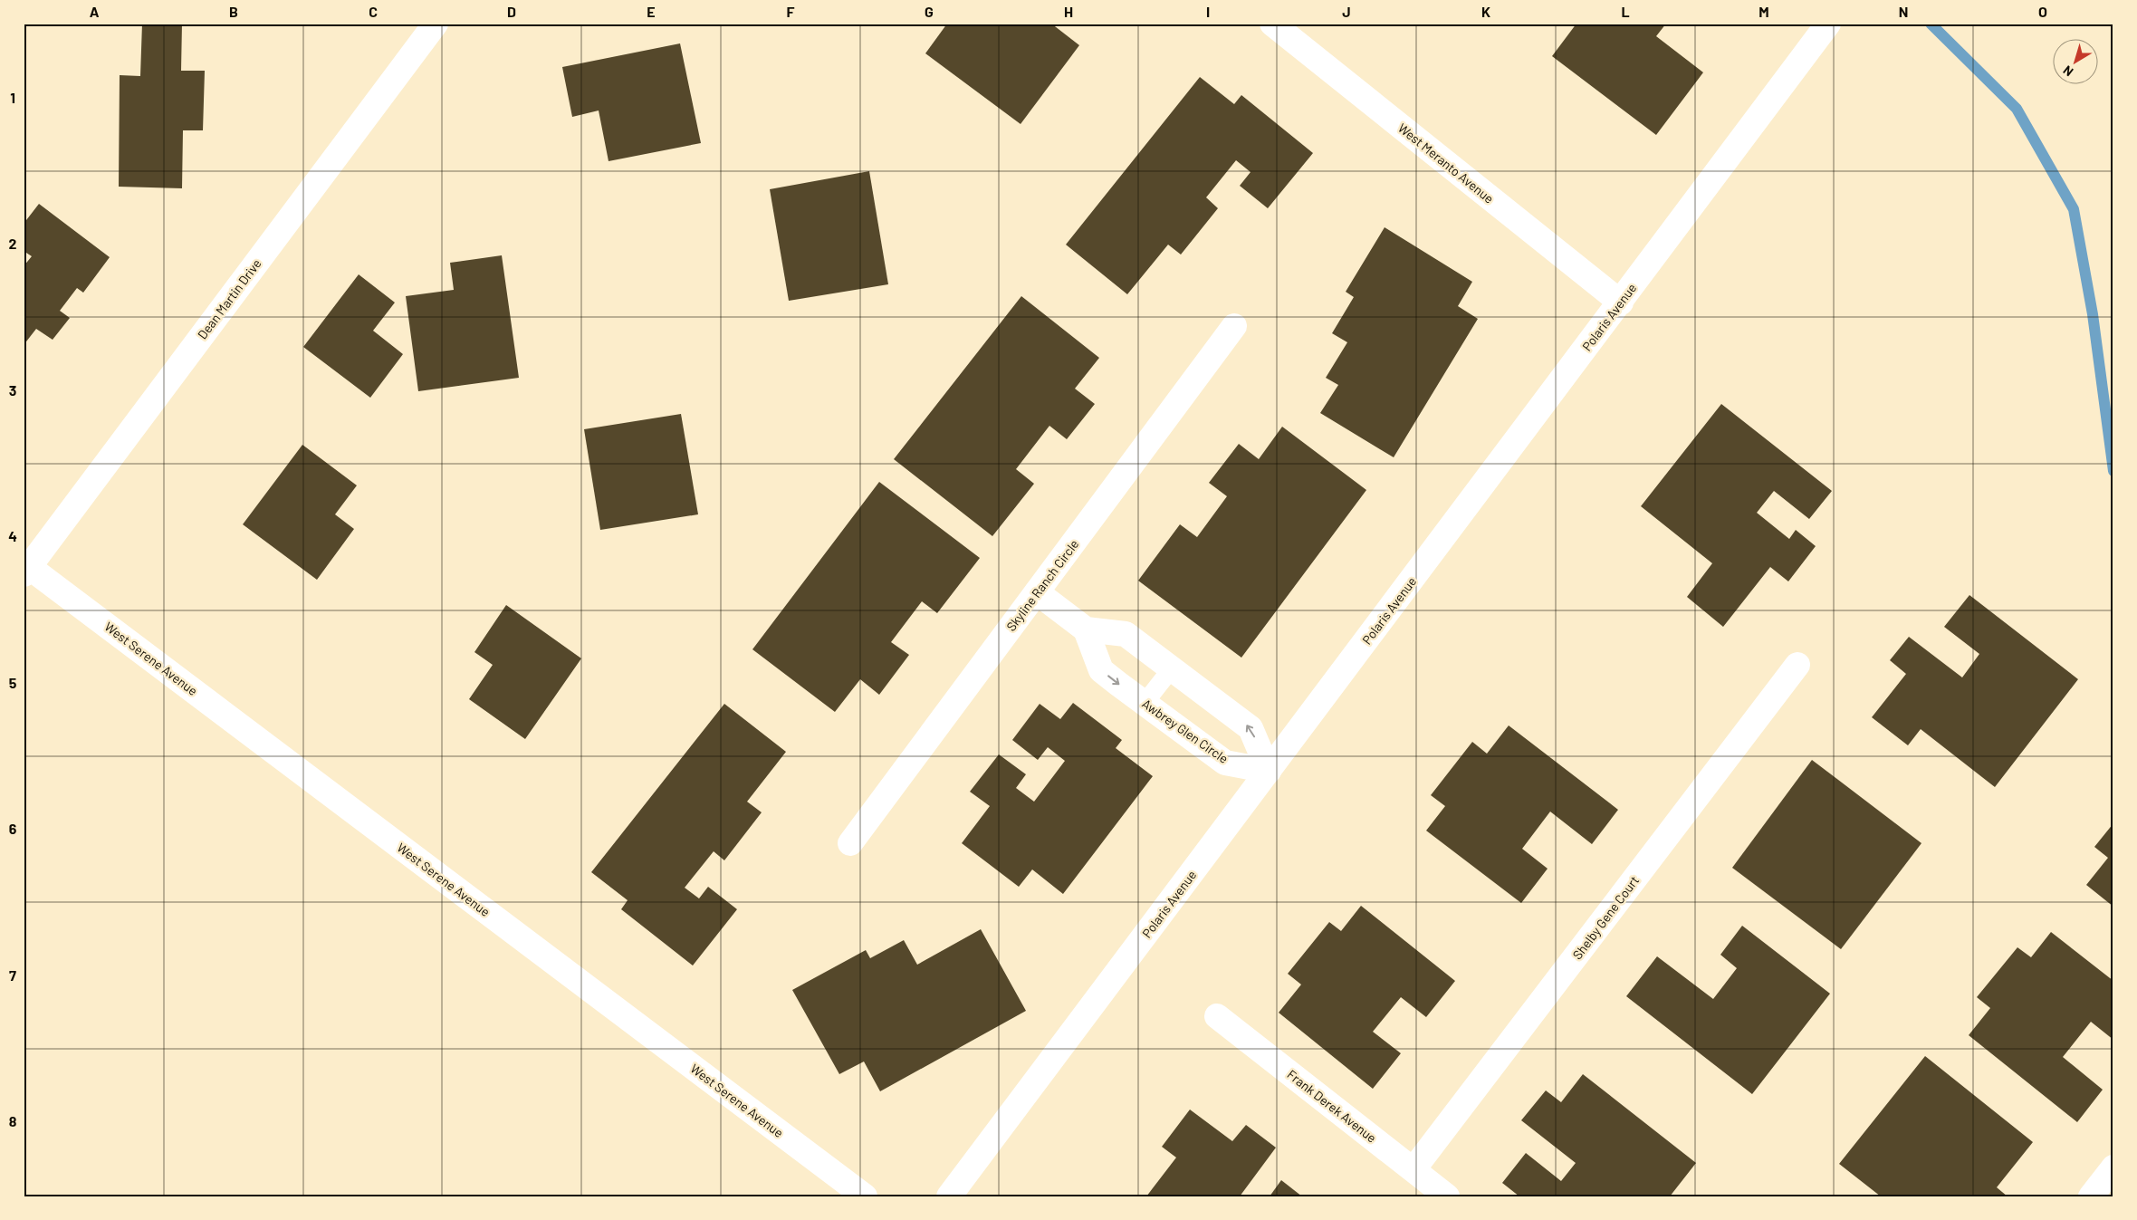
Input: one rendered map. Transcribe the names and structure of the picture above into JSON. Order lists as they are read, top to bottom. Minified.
{"streets":{"street":["West Meranto Avenue","Dean Martin Drive","Polaris Avenue","Skyline Ranch Circle","West Serene Avenue","Awbrey Glen Circle","Shelby Gene Court","Frank Derek Avenue"]},"crossings":[["West Meranto Avenue","Polaris Avenue"],["Dean Martin Drive","West Serene Avenue"],["Polaris Avenue","Awbrey Glen Circle"],["Shelby Gene Court","Frank Derek Avenue"]],"one_way":["Awbrey Glen Circle"],"north":"bottom left","grid":{"columns":["A","B","C","D","E","F","G","H","I","J","K","L","M","N","O"],"rows":["1","2","3","4","5","6","7","8"]}}
